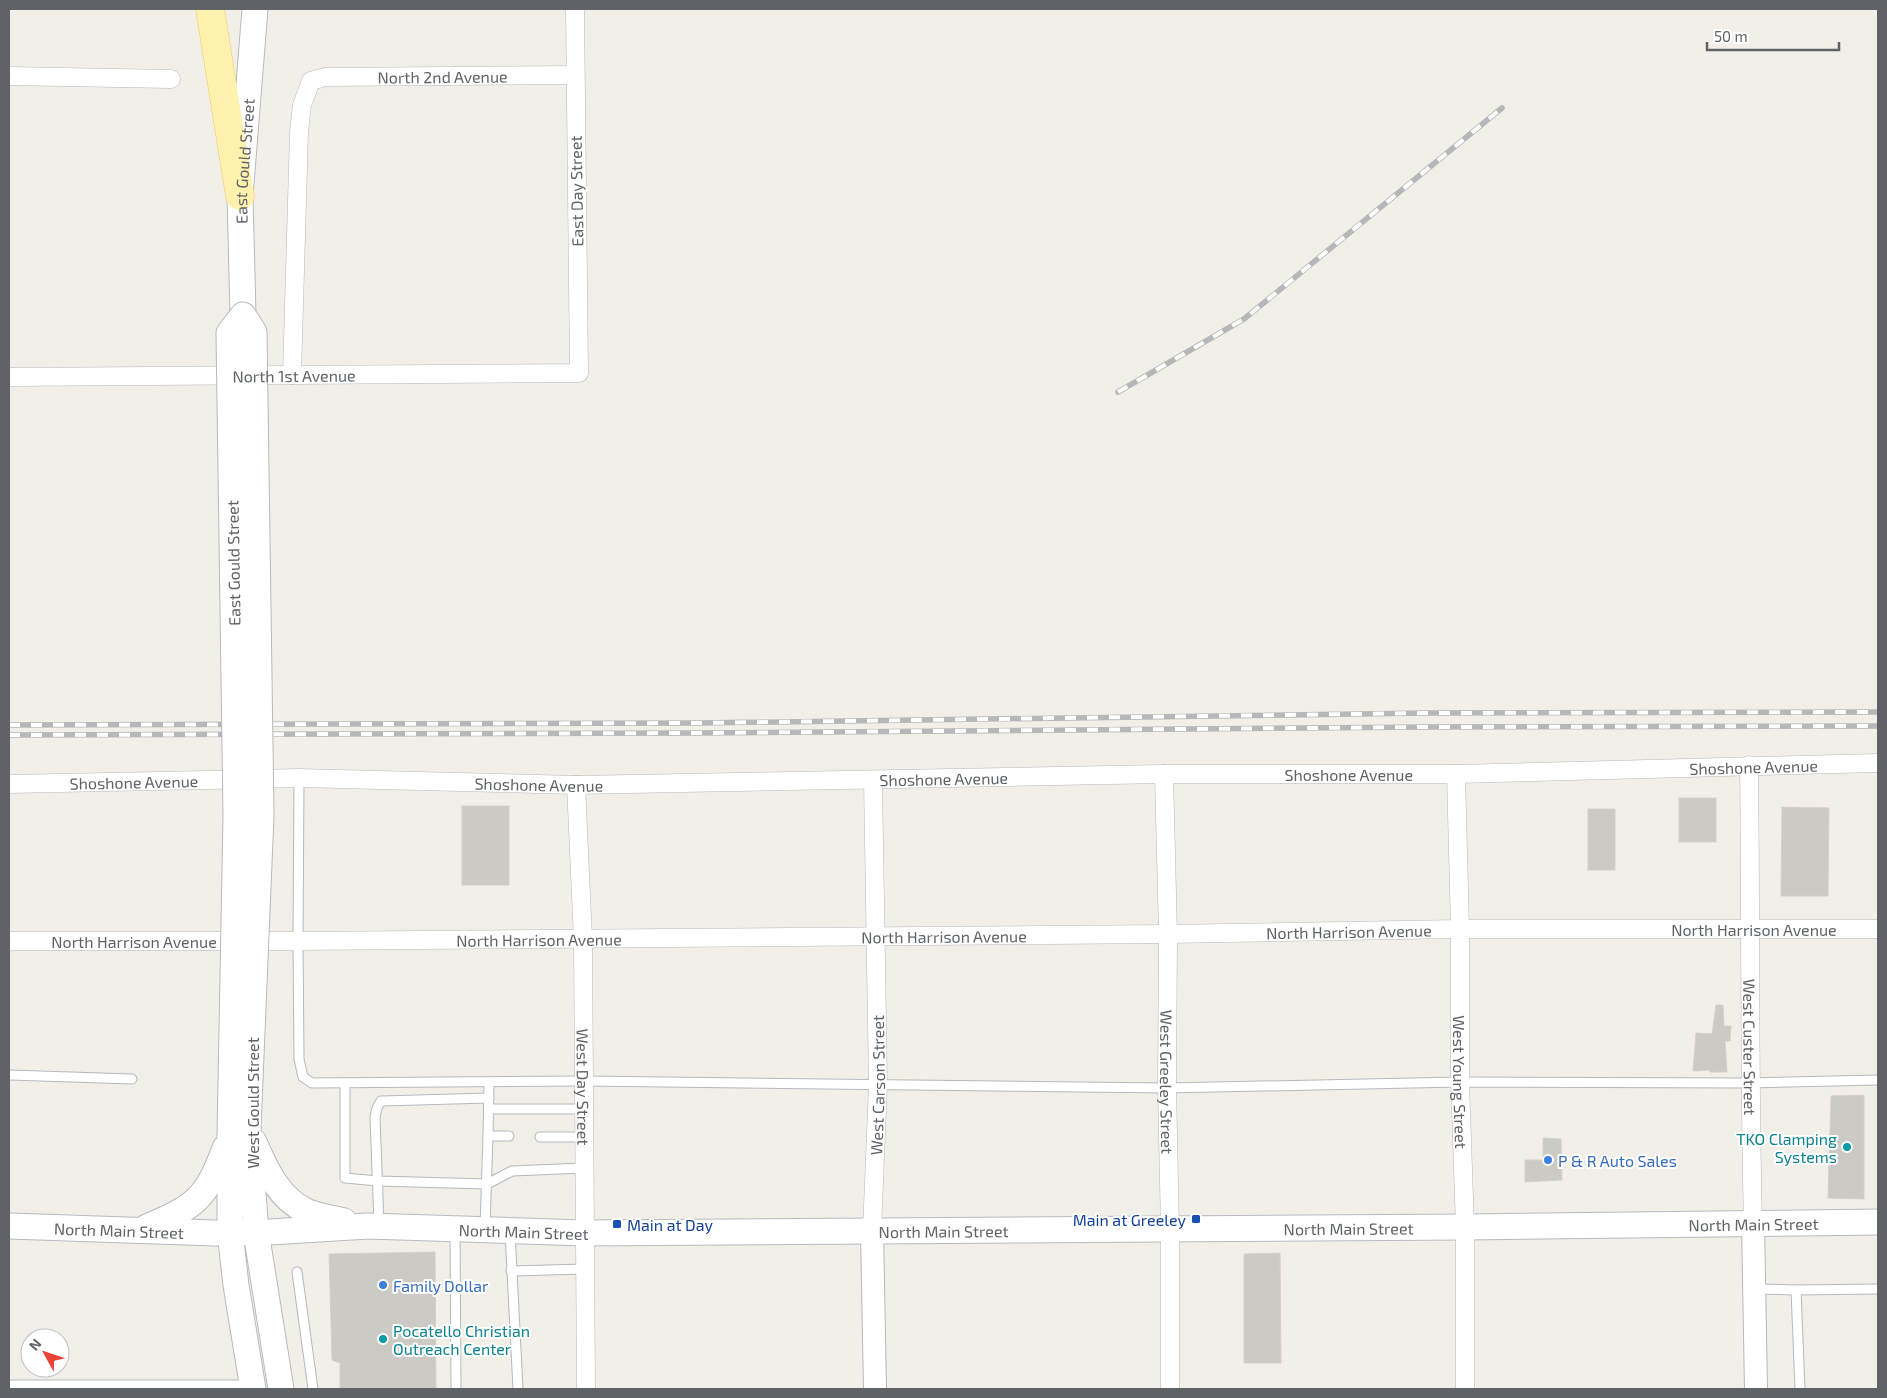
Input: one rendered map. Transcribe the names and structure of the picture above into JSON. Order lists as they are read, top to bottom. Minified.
{"streets":{"main road":["East Gould Street","West Gould Street","North Main Street"],"street":["North 2nd Avenue","East Day Street","North 1st Avenue","Shoshone Avenue","North Harrison Avenue","West Custer Street","West Young Street","West Greeley Street","West Carson Street","West Day Street"]},"crossings":[["North 2nd Avenue","East Day Street"],["North 2nd Avenue","North 1st Avenue"],["East Gould Street","West Gould Street"],["East Day Street","North 1st Avenue"],["Shoshone Avenue","West Custer Street"],["Shoshone Avenue","West Young Street"],["Shoshone Avenue","West Greeley Street"],["Shoshone Avenue","West Carson Street"],["Shoshone Avenue","West Day Street"],["North Harrison Avenue","West Custer Street"],["North Harrison Avenue","West Young Street"],["North Harrison Avenue","West Greeley Street"],["North Harrison Avenue","West Carson Street"],["North Harrison Avenue","West Day Street"],["West Custer Street","North Main Street"],["West Young Street","North Main Street"],["West Greeley Street","North Main Street"],["West Carson Street","North Main Street"],["West Day Street","North Main Street"],["West Gould Street","North Main Street"]],"places":{"other":["TKO Clamping Systems","P & R Auto Sales","Family Dollar","Pocatello Christian Outreach Center"],"transit":["Main at Greeley","Main at Day"]},"scale_bar":"50 m","north":"top left"}
